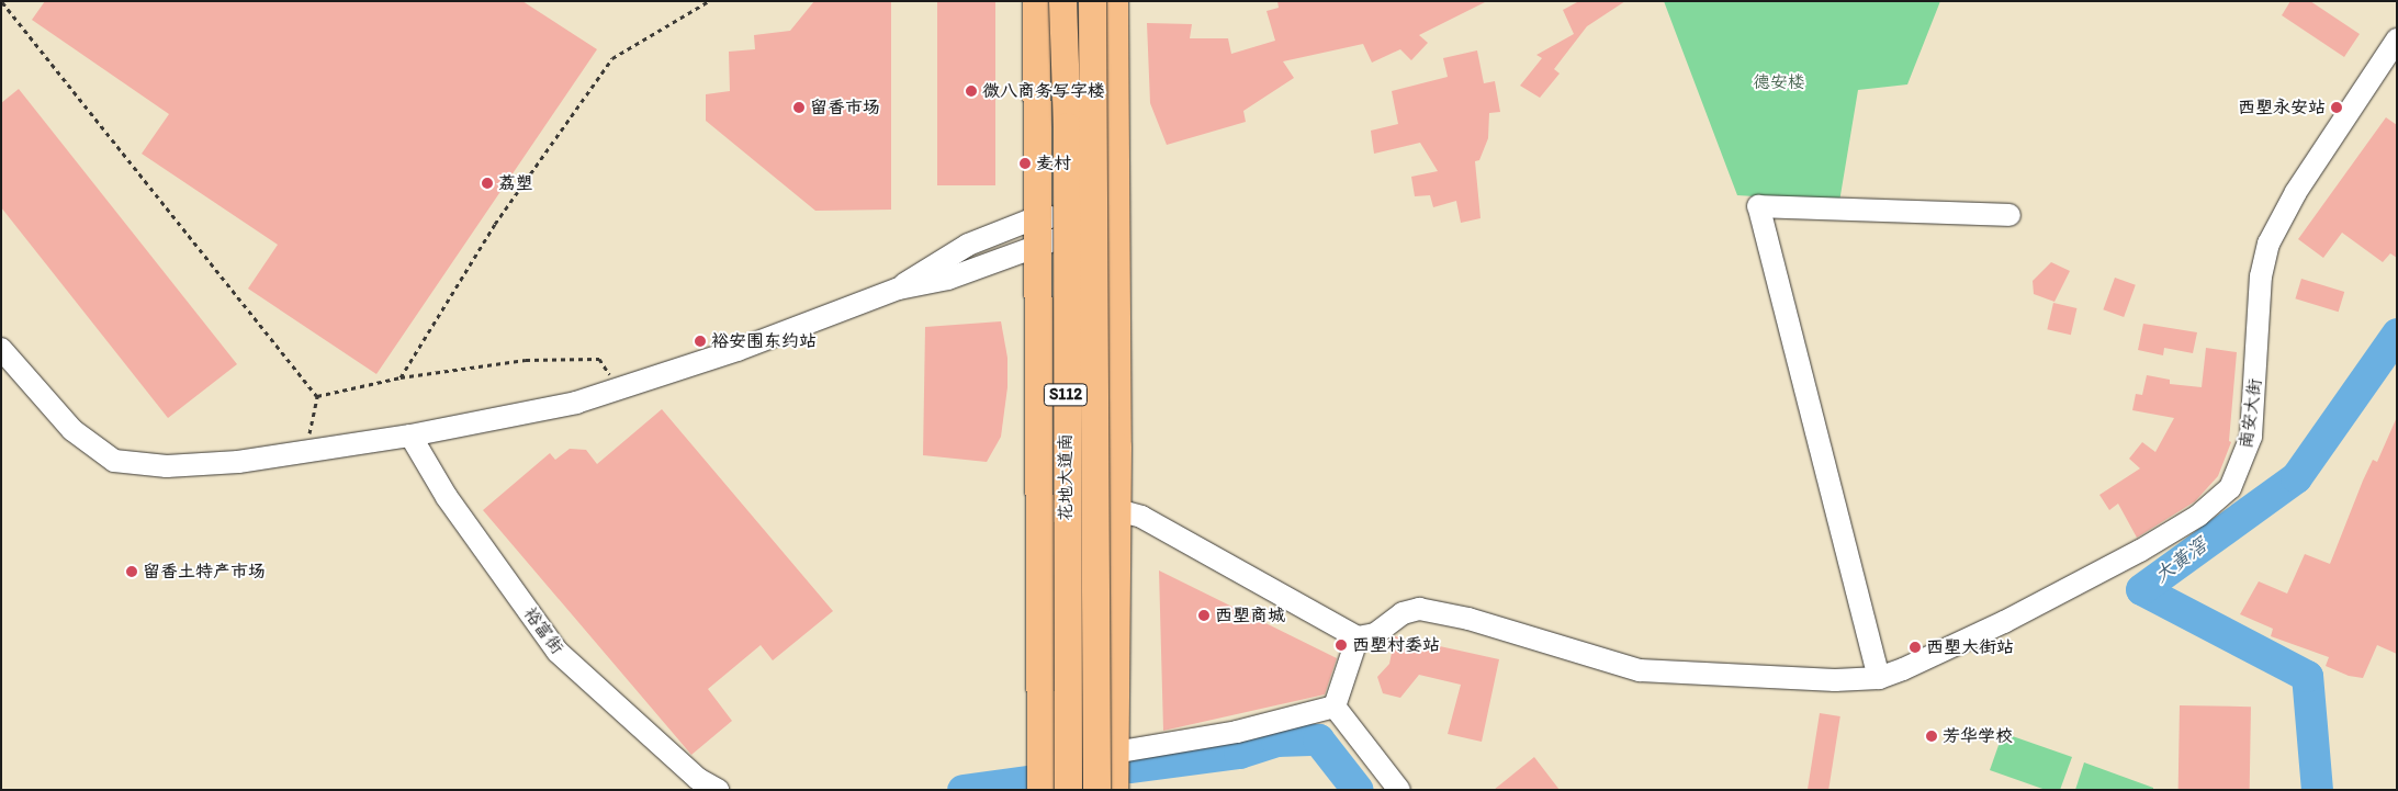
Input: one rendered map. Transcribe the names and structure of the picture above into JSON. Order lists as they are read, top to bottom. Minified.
{"streets":{"main road":["S112","花地大道南"],"street":["南安大街","裕富街"]},"water":["大黄滘"],"parks":["德安楼"],"places":["微八商务写字楼","留香市场","西塱永安站","麦村","荔塑","裕安围东约站","留香土特产市场","西塱商城","西塱村委站","西塱大街站","芳华学校"]}
